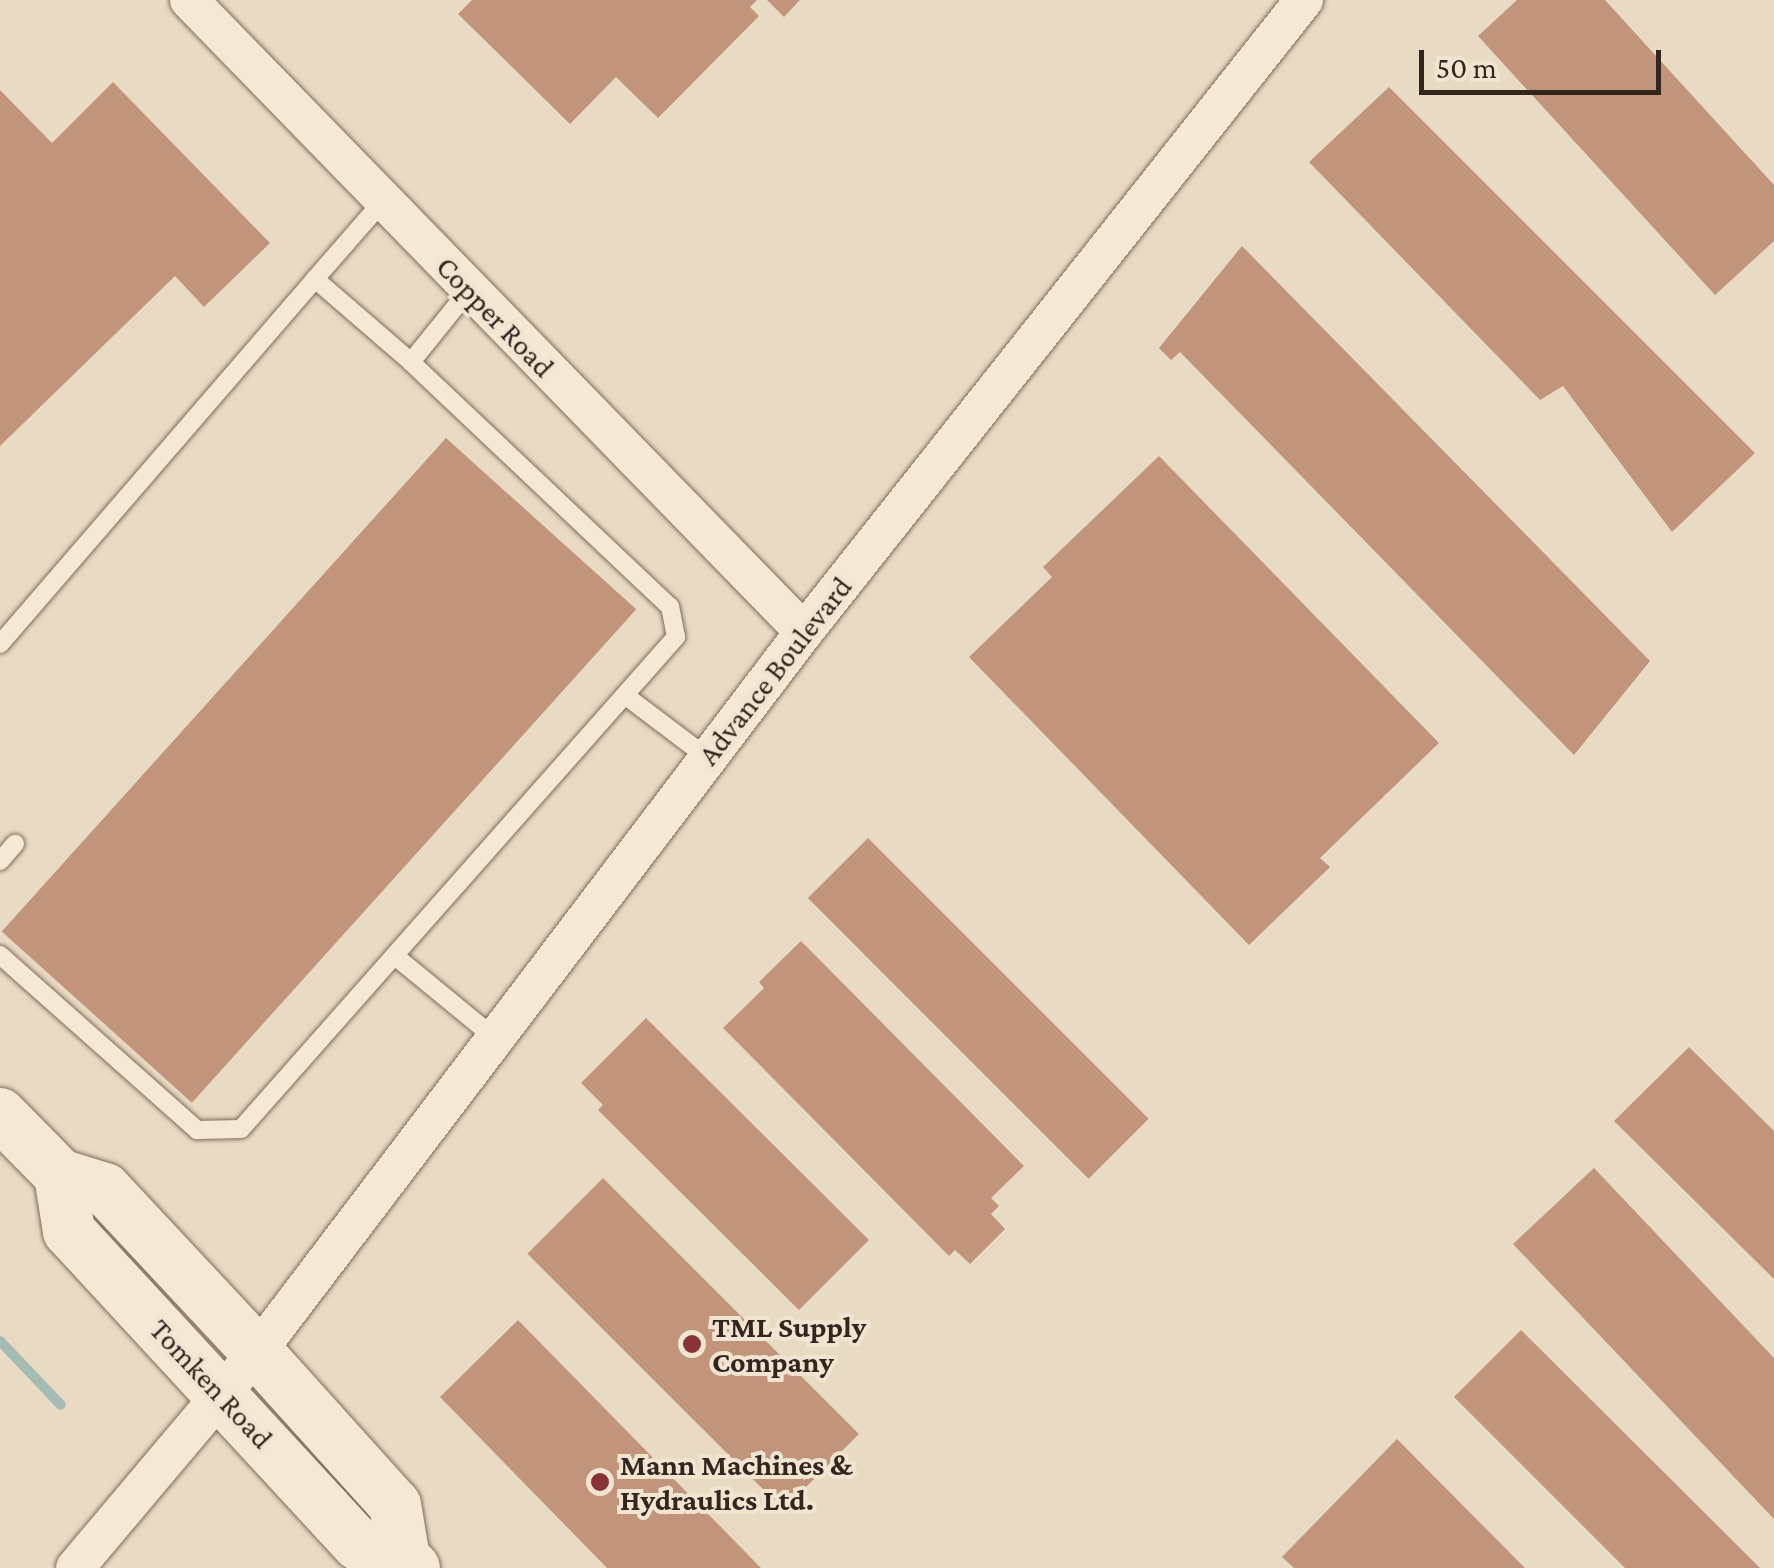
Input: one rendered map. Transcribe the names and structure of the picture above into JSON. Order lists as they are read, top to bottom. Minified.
{"streets":{"main road":["Tomken Road"],"street":["Copper Road","Advance Boulevard"]},"crossings":[["Copper Road","Advance Boulevard"],["Advance Boulevard","Tomken Road"]],"places":["TML Supply Company","Mann Machines & Hydraulics Ltd."],"scale_bar":"50 m"}
